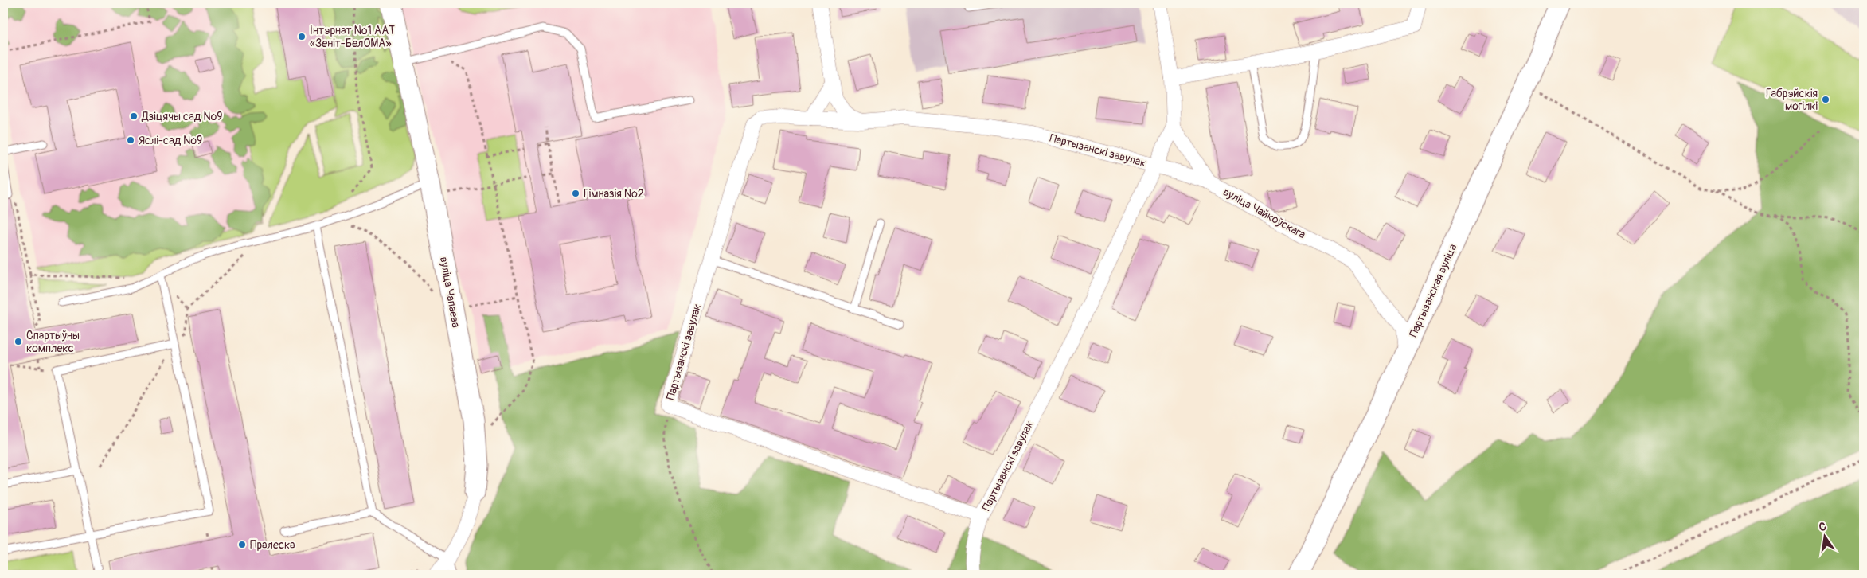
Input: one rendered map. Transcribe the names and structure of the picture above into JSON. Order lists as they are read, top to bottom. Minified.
{"streets":{"main road":["Партызанская вуліца","вуліца Чапаева"],"street":["Партызанскі завулак","вуліца Чайкоўскага"]},"crossings":[["Партызанскі завулак","вуліца Чайкоўскага"],["вуліца Чайкоўскага","Партызанская вуліца"]],"places":["Інтэрнат №1 ААТ «Зеніт-БелОМА»","Габрэйскія могілкі","Дзіцячы сад №9","Яслі-сад №9","Гімназія №2","Спартыўны комплекс","Пралеска"],"north":"top"}
